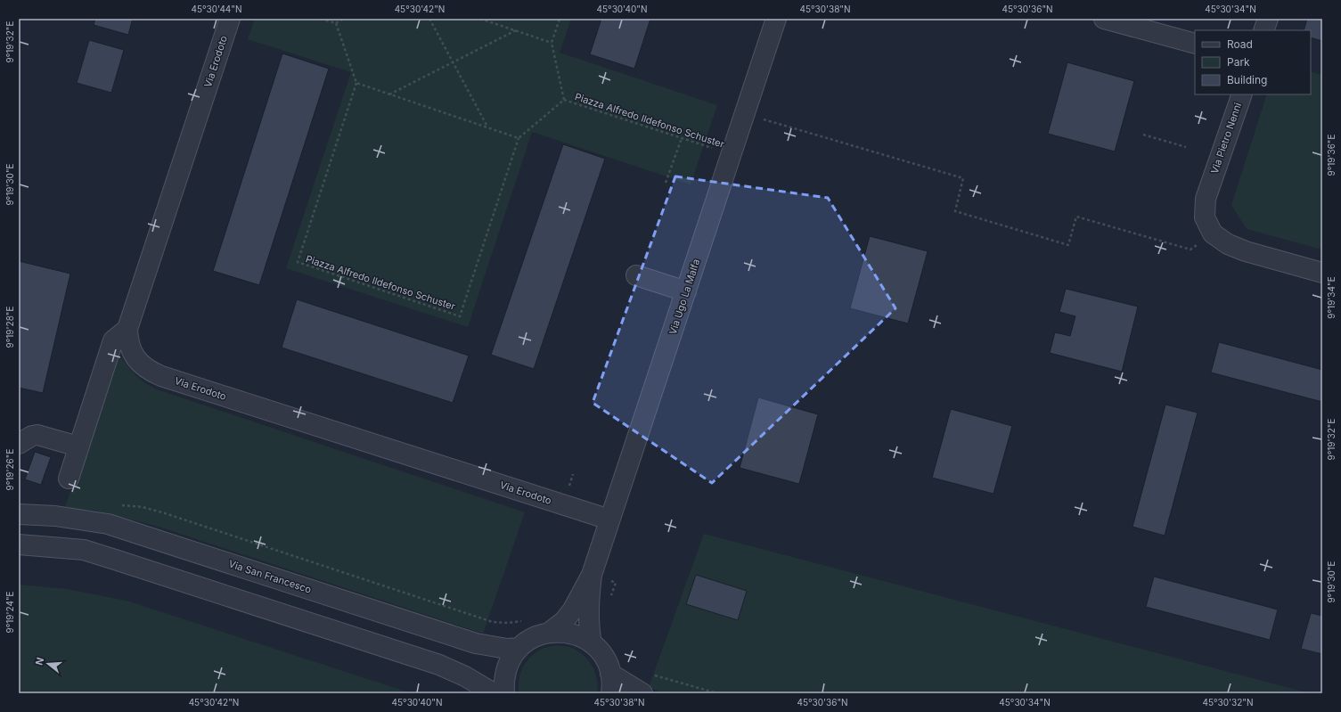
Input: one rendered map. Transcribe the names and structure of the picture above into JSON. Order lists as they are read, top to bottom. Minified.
{"streets":{"street":["Via Erodoto","Via Pietro Nenni","Via Ugo La Malfa","Via San Francesco"],"path":["Piazza Alfredo Ildefonso Schuster"]},"crossings":[["Via Erodoto","Via Ugo La Malfa"],["Piazza Alfredo Ildefonso Schuster","Via Ugo La Malfa"]],"legend":["Road","Park","Building"],"north":"left","coordinates":["45°30'44\"N","45°30'42\"N","45°30'40\"N","45°30'38\"N","45°30'36\"N","45°30'34\"N","9°19'32\"E","9°19'36\"E","9°19'30\"E","9°19'34\"E","9°19'28\"E","9°19'26\"E","9°19'24\"E","45°30'32\"N"]}
